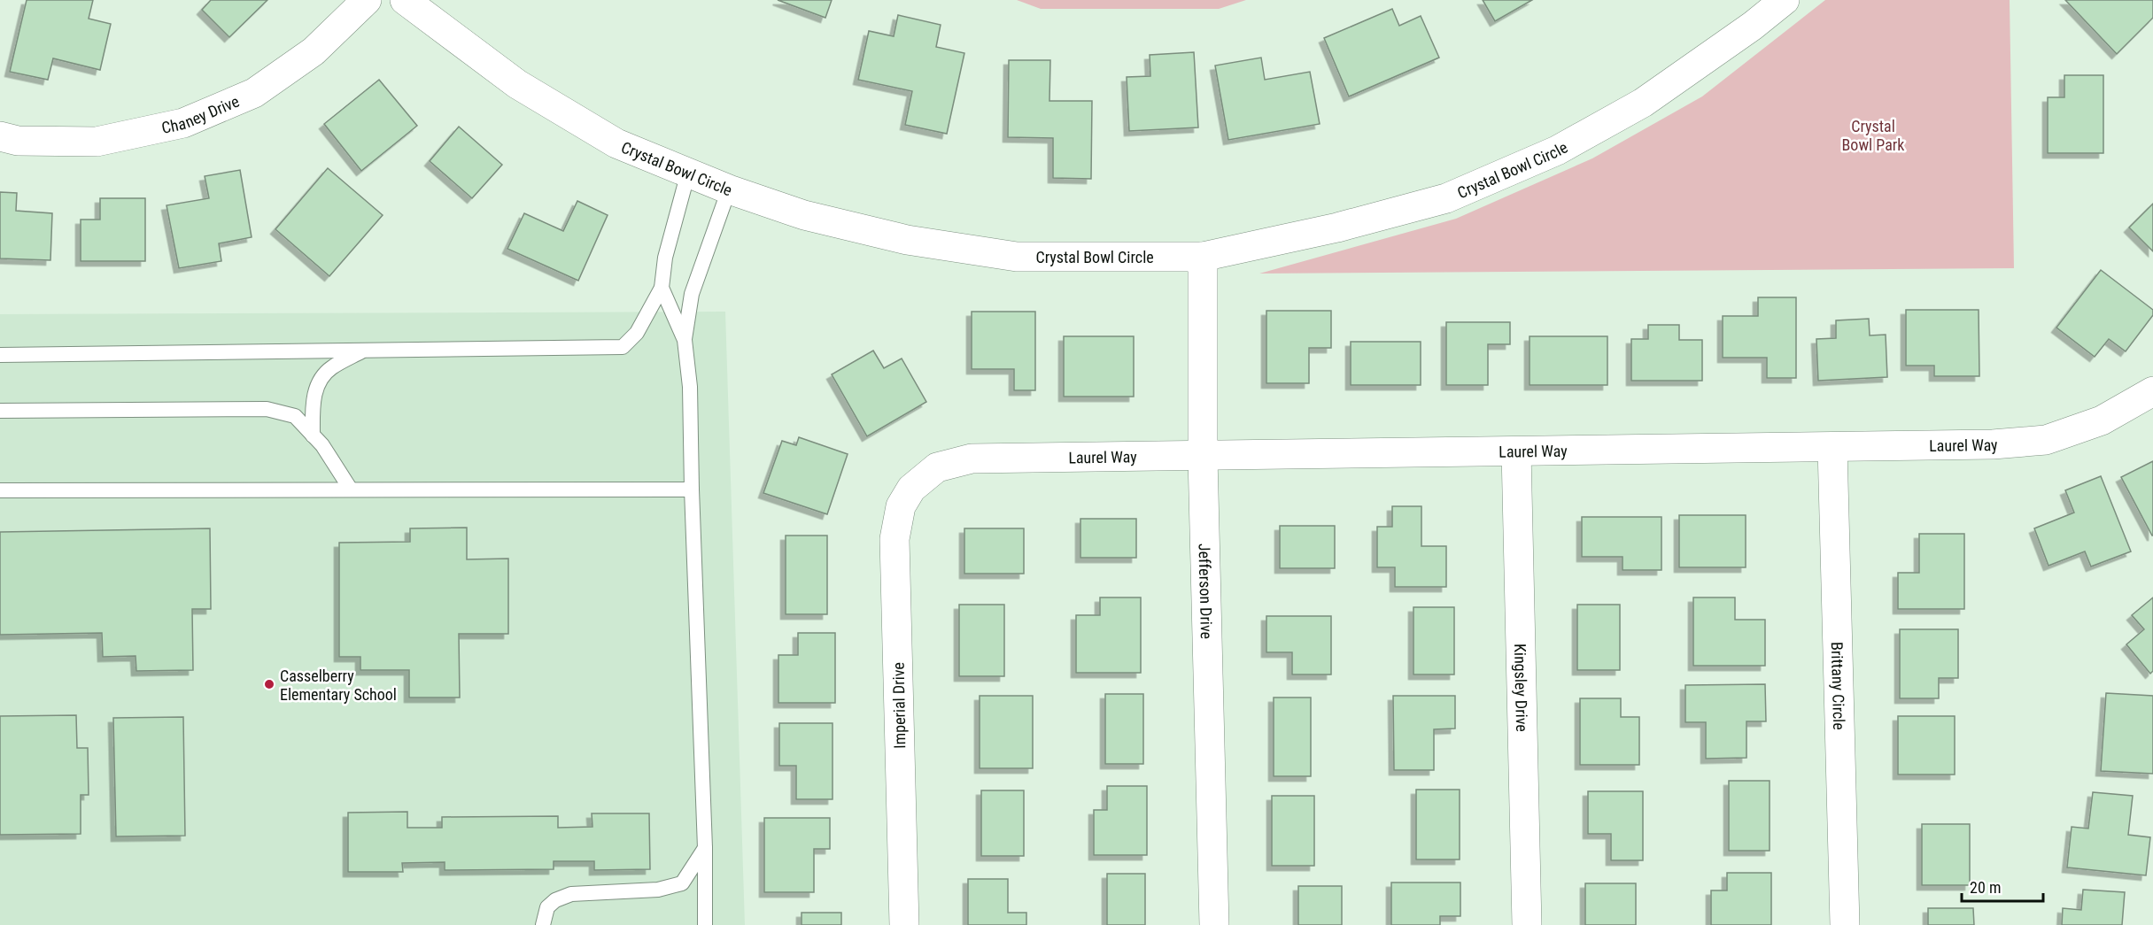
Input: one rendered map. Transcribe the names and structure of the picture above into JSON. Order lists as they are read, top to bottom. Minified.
{"streets":{"street":["Chaney Drive","Crystal Bowl Circle","Laurel Way","Jefferson Drive","Brittany Circle","Kingsley Drive","Imperial Drive"]},"crossings":[["Crystal Bowl Circle","Jefferson Drive"],["Laurel Way","Jefferson Drive"],["Laurel Way","Brittany Circle"],["Laurel Way","Kingsley Drive"],["Laurel Way","Imperial Drive"]],"parks":["Crystal Bowl Park"],"places":["Casselberry Elementary School"],"scale_bar":"20 m"}
